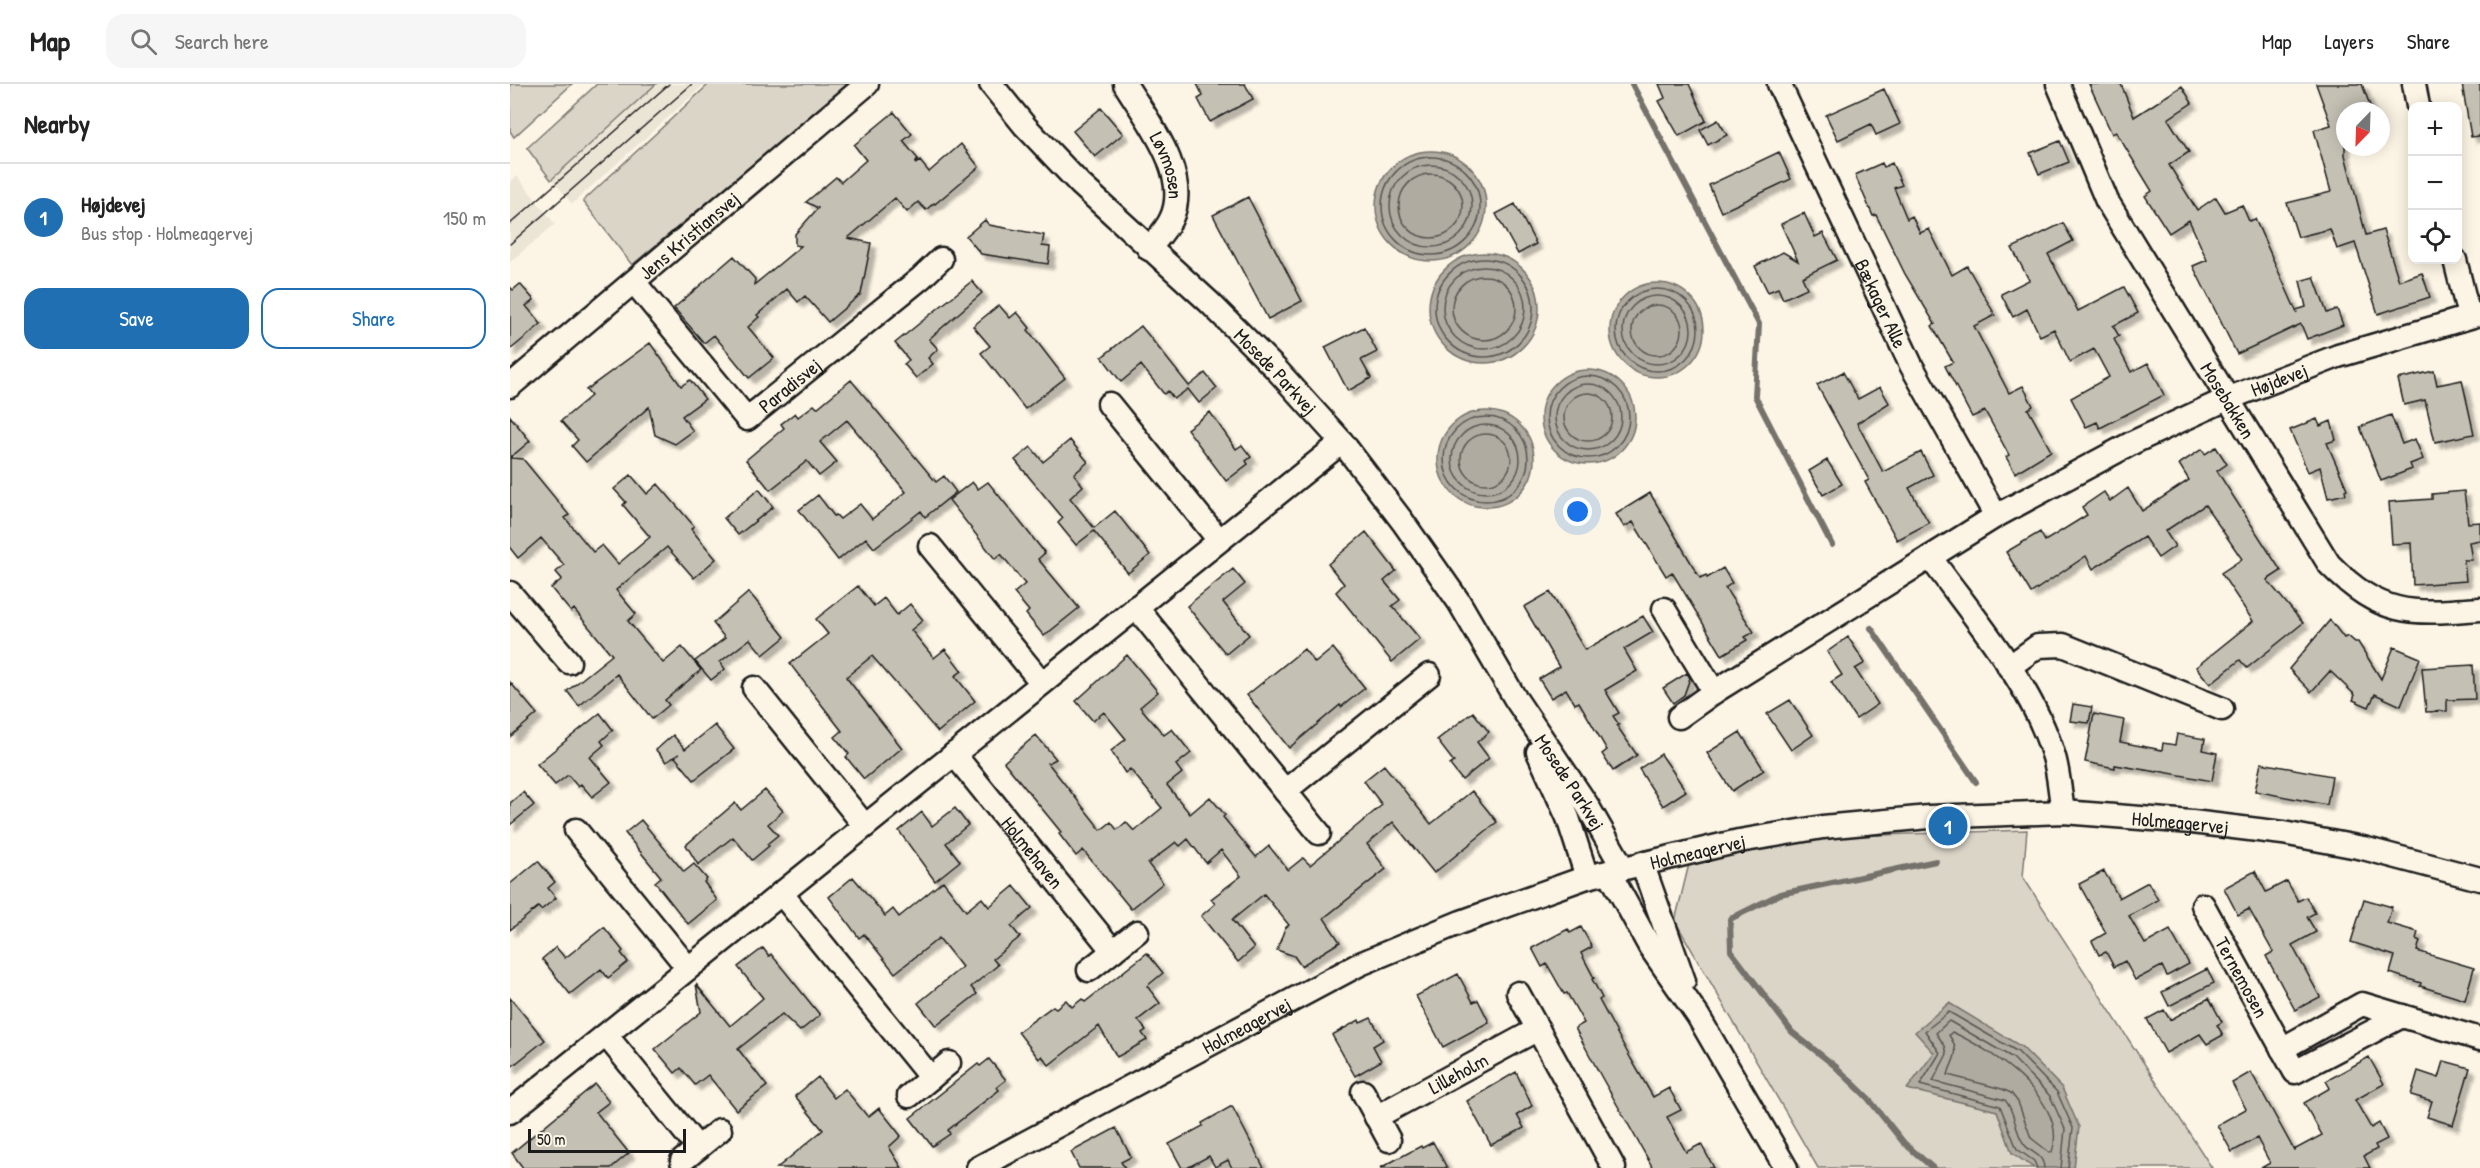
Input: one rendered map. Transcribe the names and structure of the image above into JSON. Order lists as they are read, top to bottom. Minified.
{"streets":{"street":["Løvmosen","Jens Kristiansvej","Bækager Alle","Mosede Parkvej","Højdevej","Paradisvej","Mosebakken","Holmeagervej","Holmehaven","Ternemosen","Lilleholm"]},"crossings":[["Løvmosen","Mosede Parkvej"],["Jens Kristiansvej","Paradisvej"],["Bækager Alle","Højdevej"],["Mosede Parkvej","Holmeagervej"],["Højdevej","Mosebakken"]],"scale_bar":"50 m","north":"bottom left","page":{"header":"Map","search":"Search here","nav":["Map","Layers","Share"],"heading":"Nearby","map_buttons":["+","−"],"list":[{"mark":"1","name":"Højdevej","note":"Bus stop · Holmeagervej","value":"150 m"}],"buttons":["Save","Share"],"pins":"1","scale":"50 m"}}
